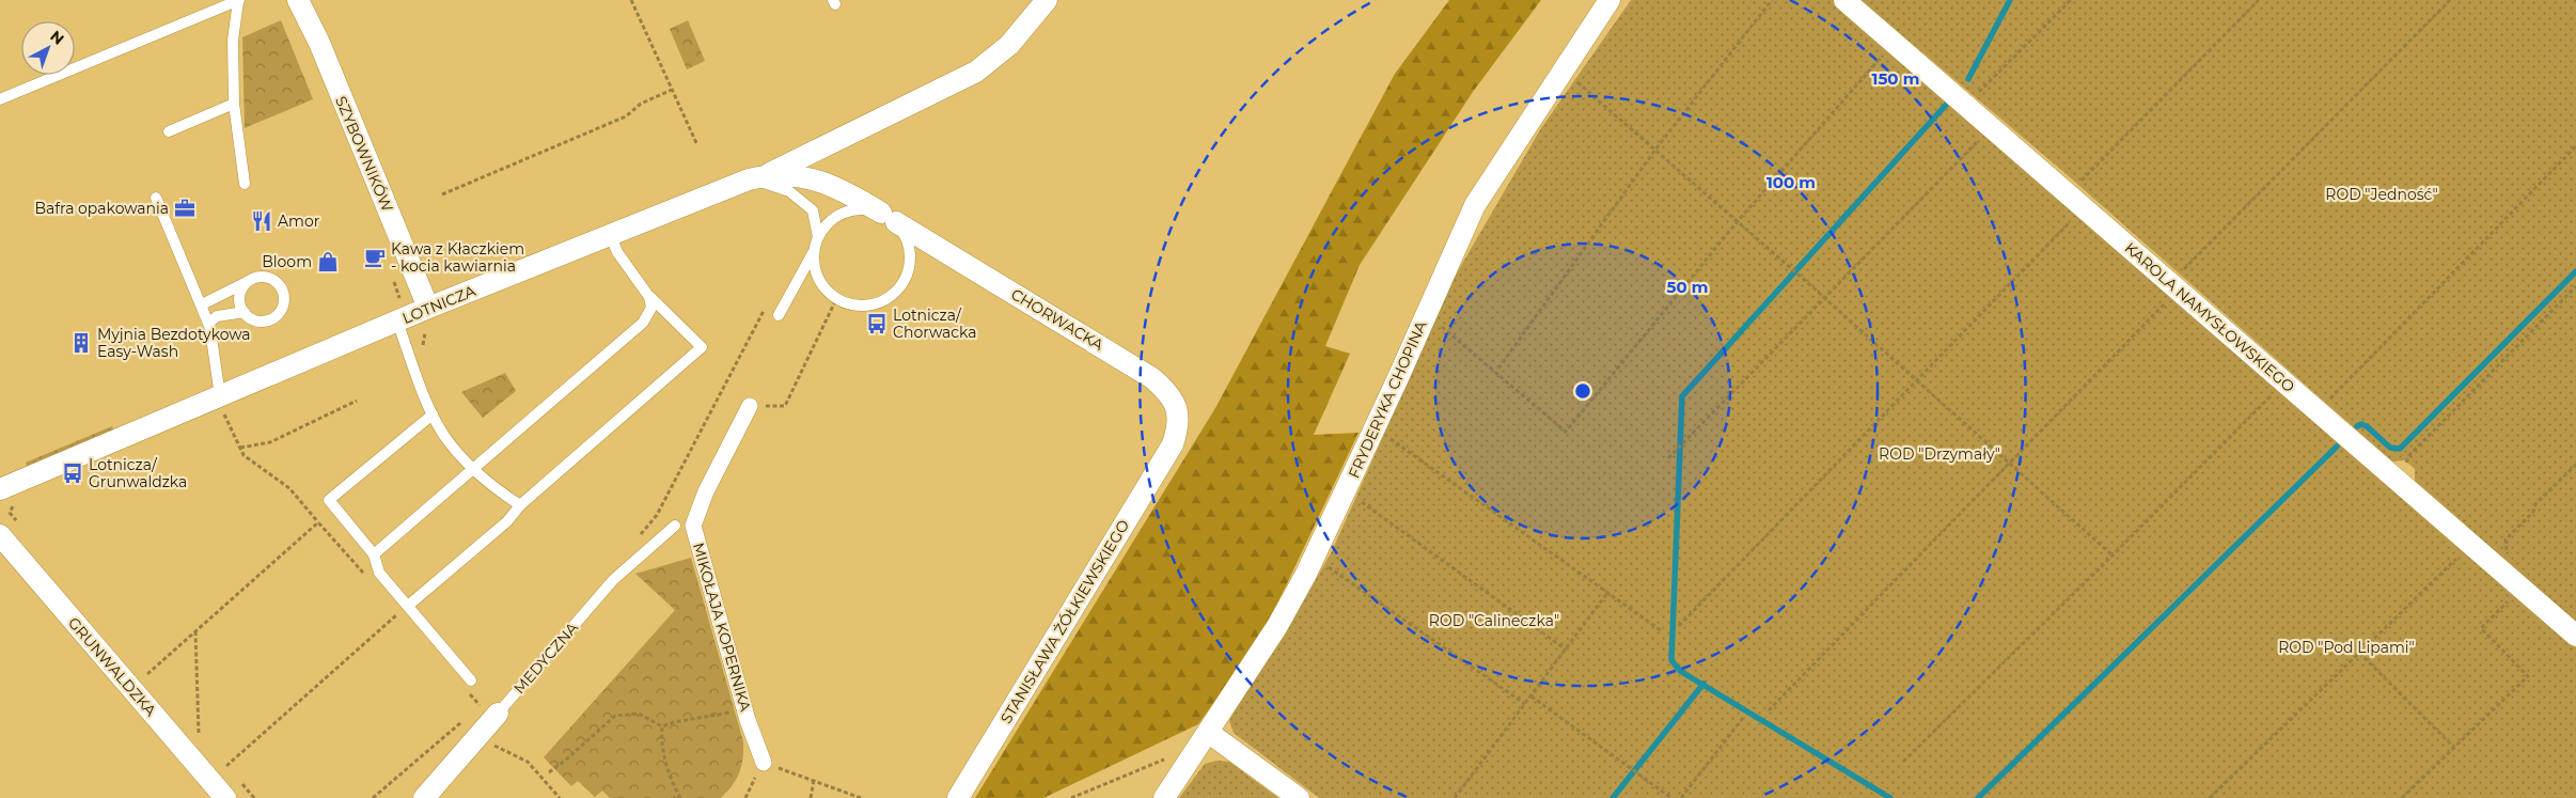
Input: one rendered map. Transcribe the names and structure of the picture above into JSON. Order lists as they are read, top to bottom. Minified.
{"streets":{"street":["SZYBOWNIKÓW","LOTNICZA","KAROLA NAMYSŁOWSKIEGO","CHORWACKA","FRYDERYKA CHOPINA","STANISŁAWA ŻÓŁKIEWSKIEGO","MIKOŁAJA KOPERNIKA","MEDYCZNA","GRUNWALDZKA"]},"crossings":[["SZYBOWNIKÓW","LOTNICZA"],["LOTNICZA","CHORWACKA"],["CHORWACKA","STANISŁAWA ŻÓŁKIEWSKIEGO"]],"parks":["ROD \"Jedność\"","ROD \"Drzymały\"","ROD \"Calineczka\"","ROD \"Pod Lipami\""],"places":{"office":["Bafra opakowania"],"restaurant":["Amor"],"cafe":["Kawa z Kłaczkiem - kocia kawiarnia"],"shop":["Bloom"],"bus stop":["Lotnicza/ Chorwacka","Lotnicza/ Grunwaldzka"],"building":["Myjnia Bezdotykowa Easy-Wash"]},"north":"top right","rings":["150 m","100 m","50 m"]}
